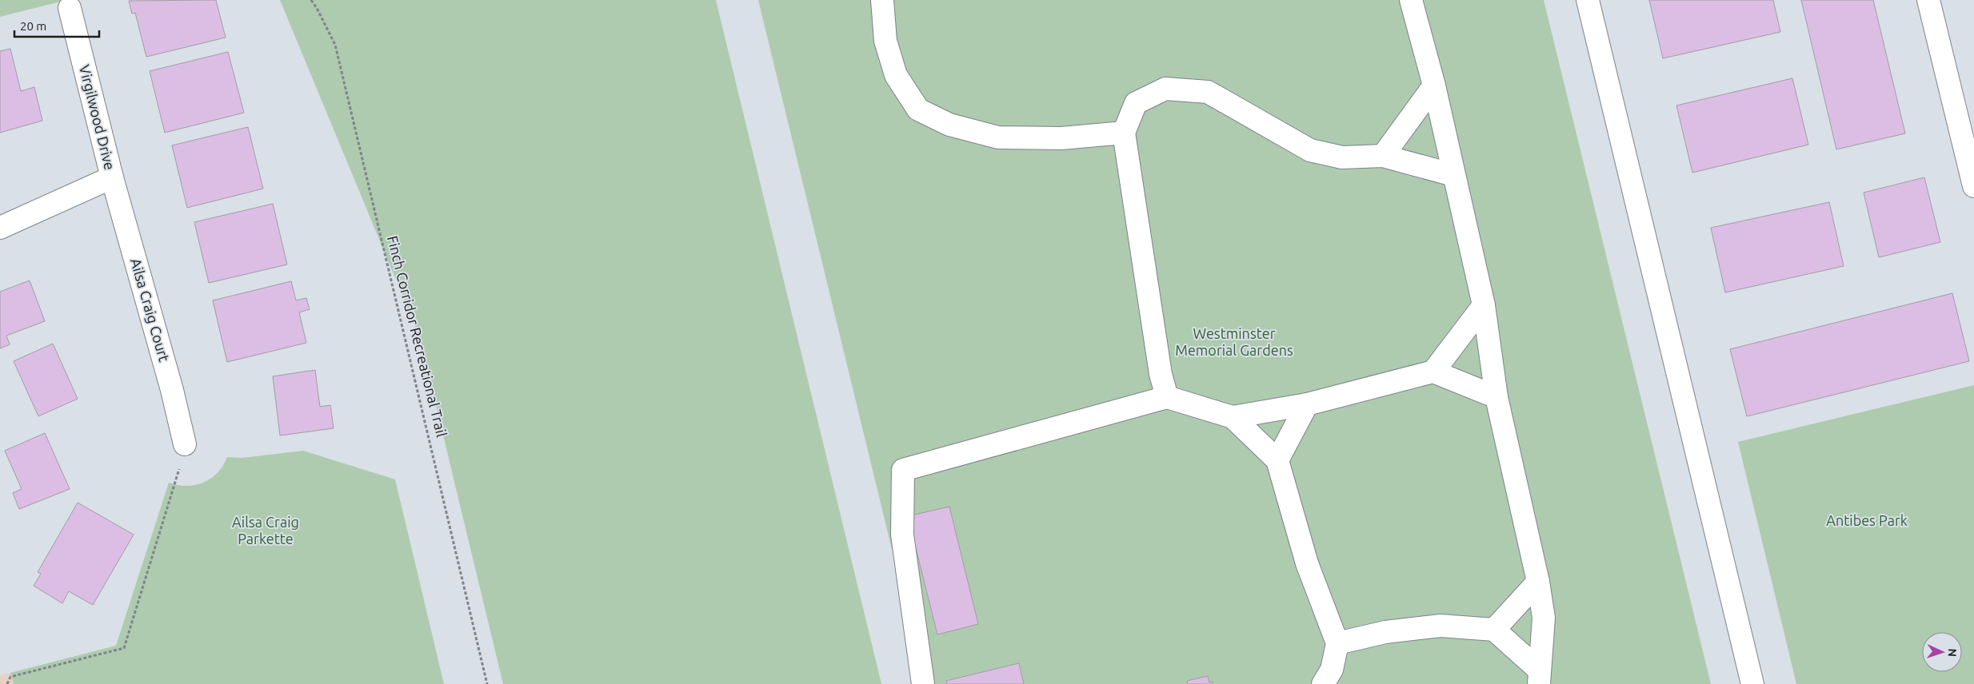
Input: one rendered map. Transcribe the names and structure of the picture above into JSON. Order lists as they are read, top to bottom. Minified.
{"streets":{"street":["Virgilwood Drive","Ailsa Craig Court"],"path":["Finch Corridor Recreational Trail"]},"crossings":[["Virgilwood Drive","Ailsa Craig Court"]],"parks":["Westminster Memorial Gardens","Antibes Park","Ailsa Craig Parkette"],"scale_bar":"20 m","north":"right"}
